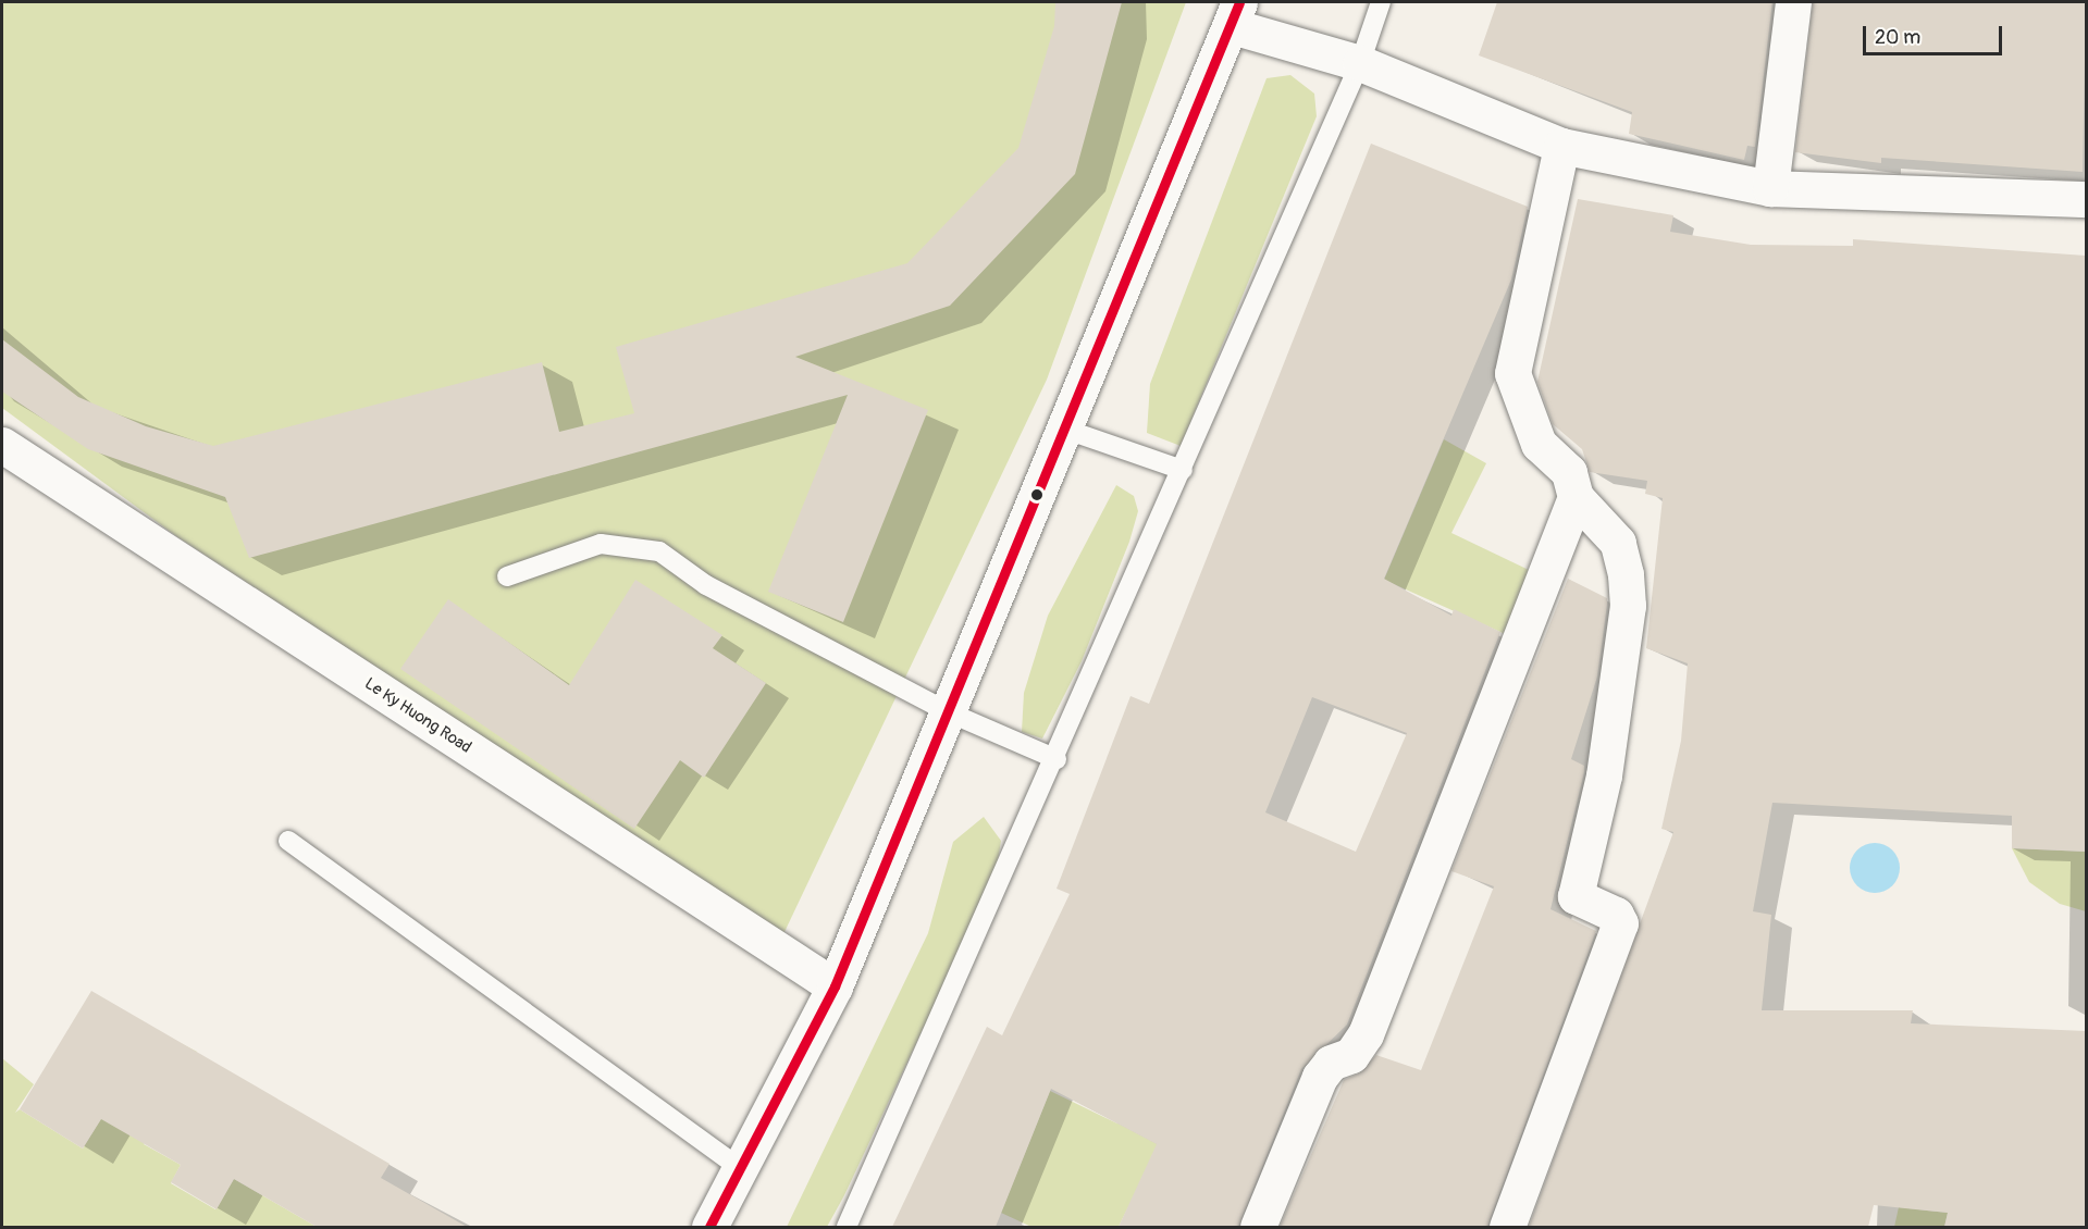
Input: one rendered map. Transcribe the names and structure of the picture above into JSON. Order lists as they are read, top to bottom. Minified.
{"streets":{"street":["Le Ky Huong Road"]},"scale_bar":"20 m"}
